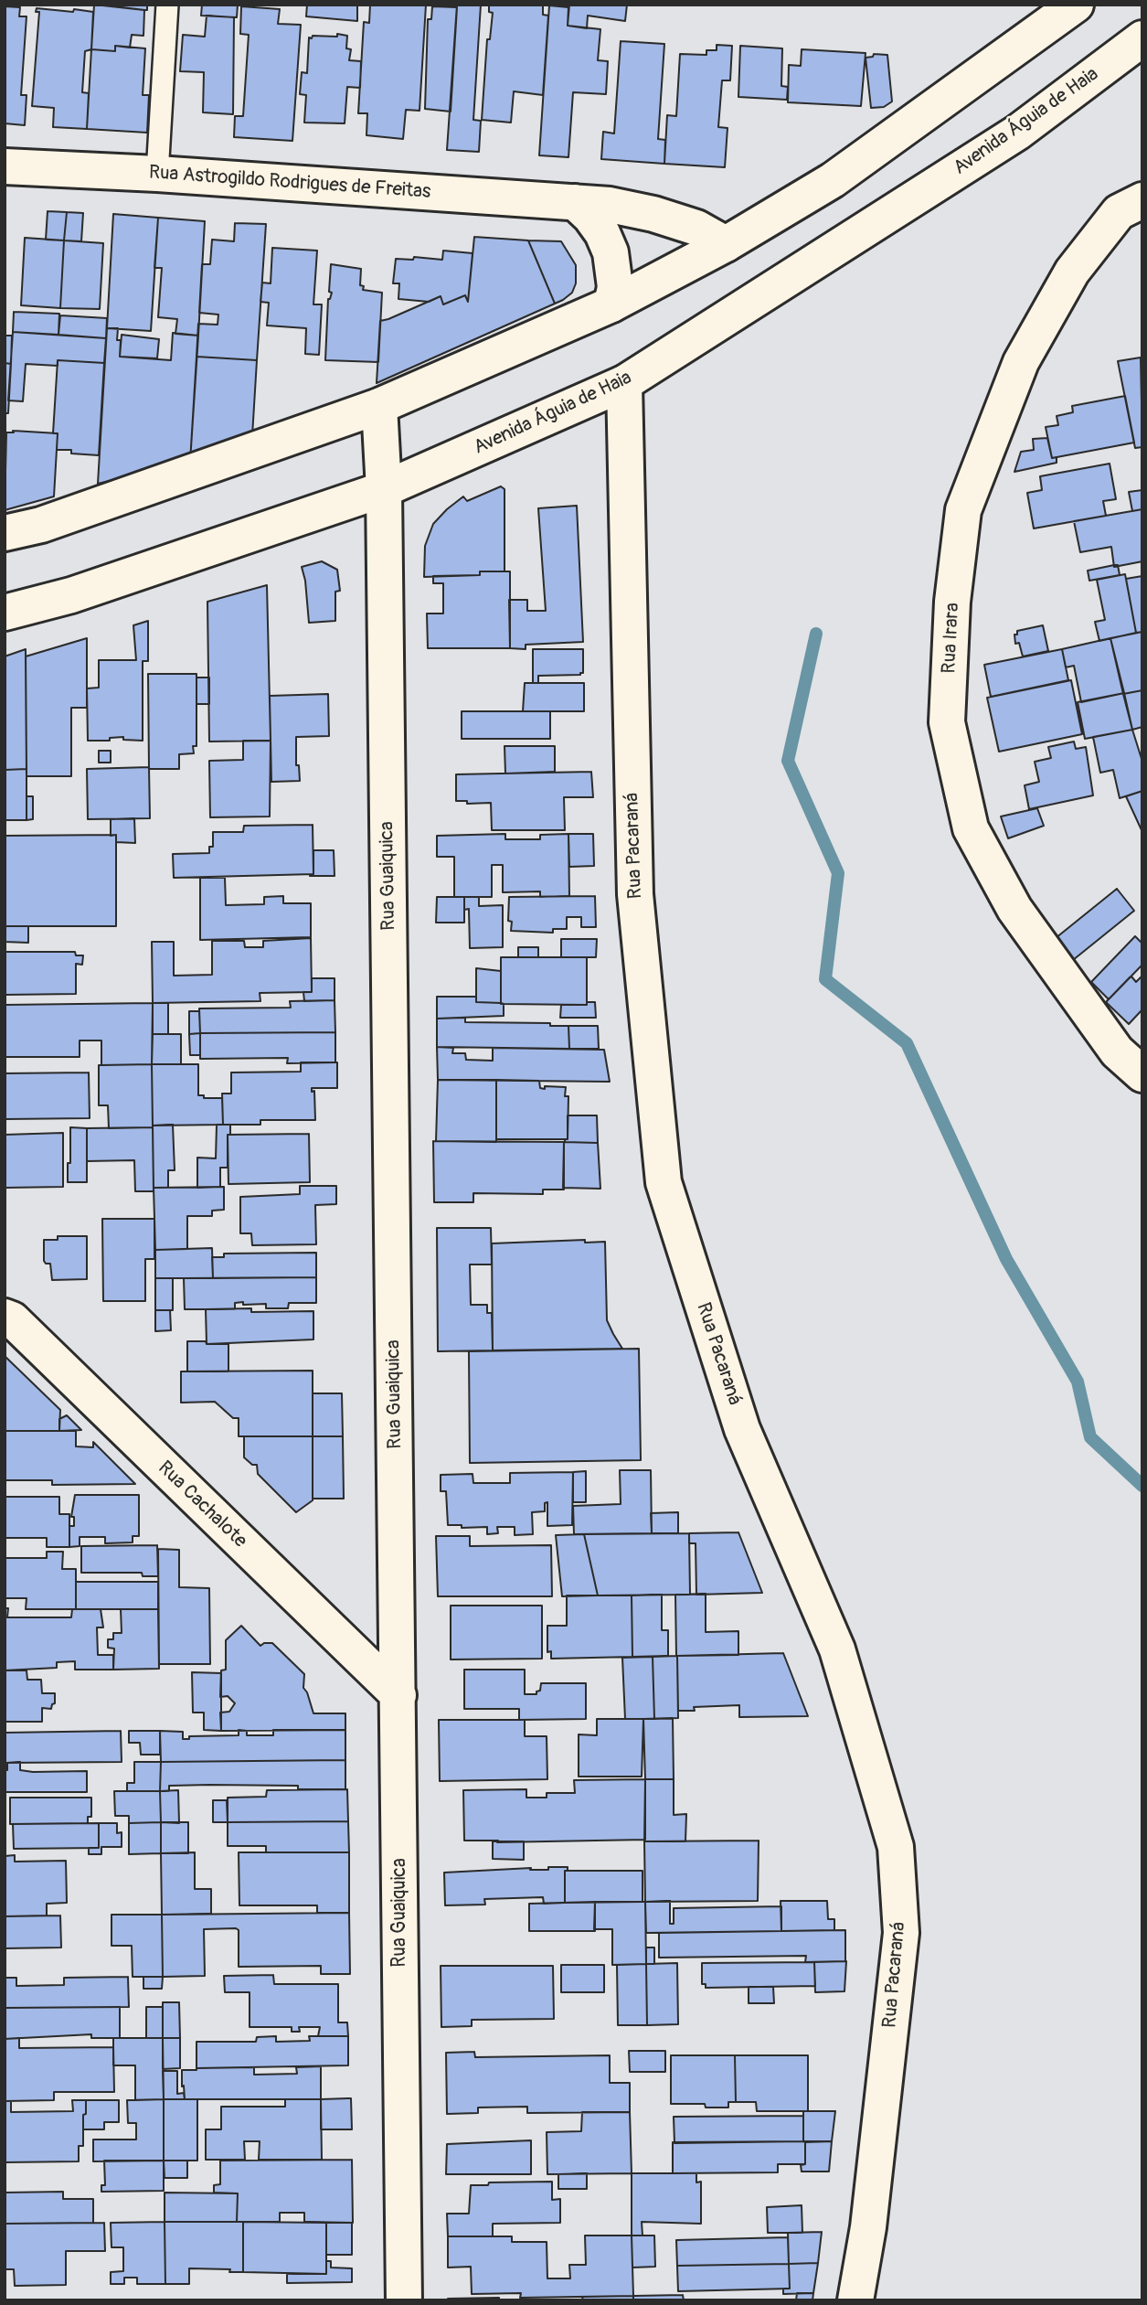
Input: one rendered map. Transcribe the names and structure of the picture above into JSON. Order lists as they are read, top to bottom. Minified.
{"streets":{"street":["Avenida Águia de Haia","Rua Astrogildo Rodrigues de Freitas","Rua Irara","Rua Pacaraná","Rua Guaiquica","Rua Cachalote"]},"crossings":[["Avenida Águia de Haia","Rua Pacaraná"],["Avenida Águia de Haia","Rua Guaiquica"],["Rua Guaiquica","Rua Cachalote"]]}
